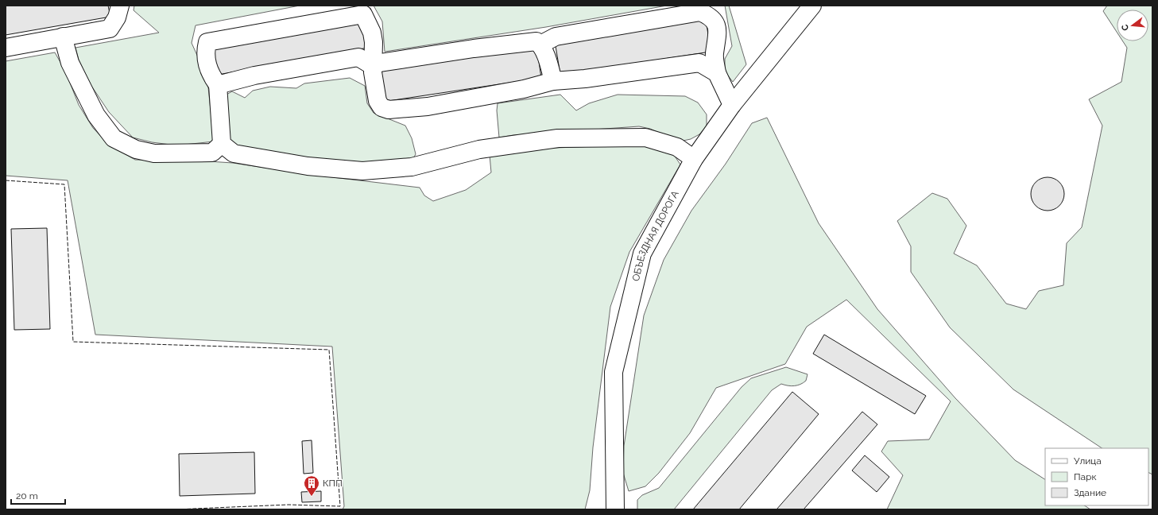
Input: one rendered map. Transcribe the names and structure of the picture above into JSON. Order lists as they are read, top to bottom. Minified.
{"streets":{"street":["ОБЪЕЗДНАЯ ДОРОГА"]},"places":{"building":["КПП"]},"legend":["Улица","Парк","Здание"],"scale_bar":"20 m","north":"left"}
